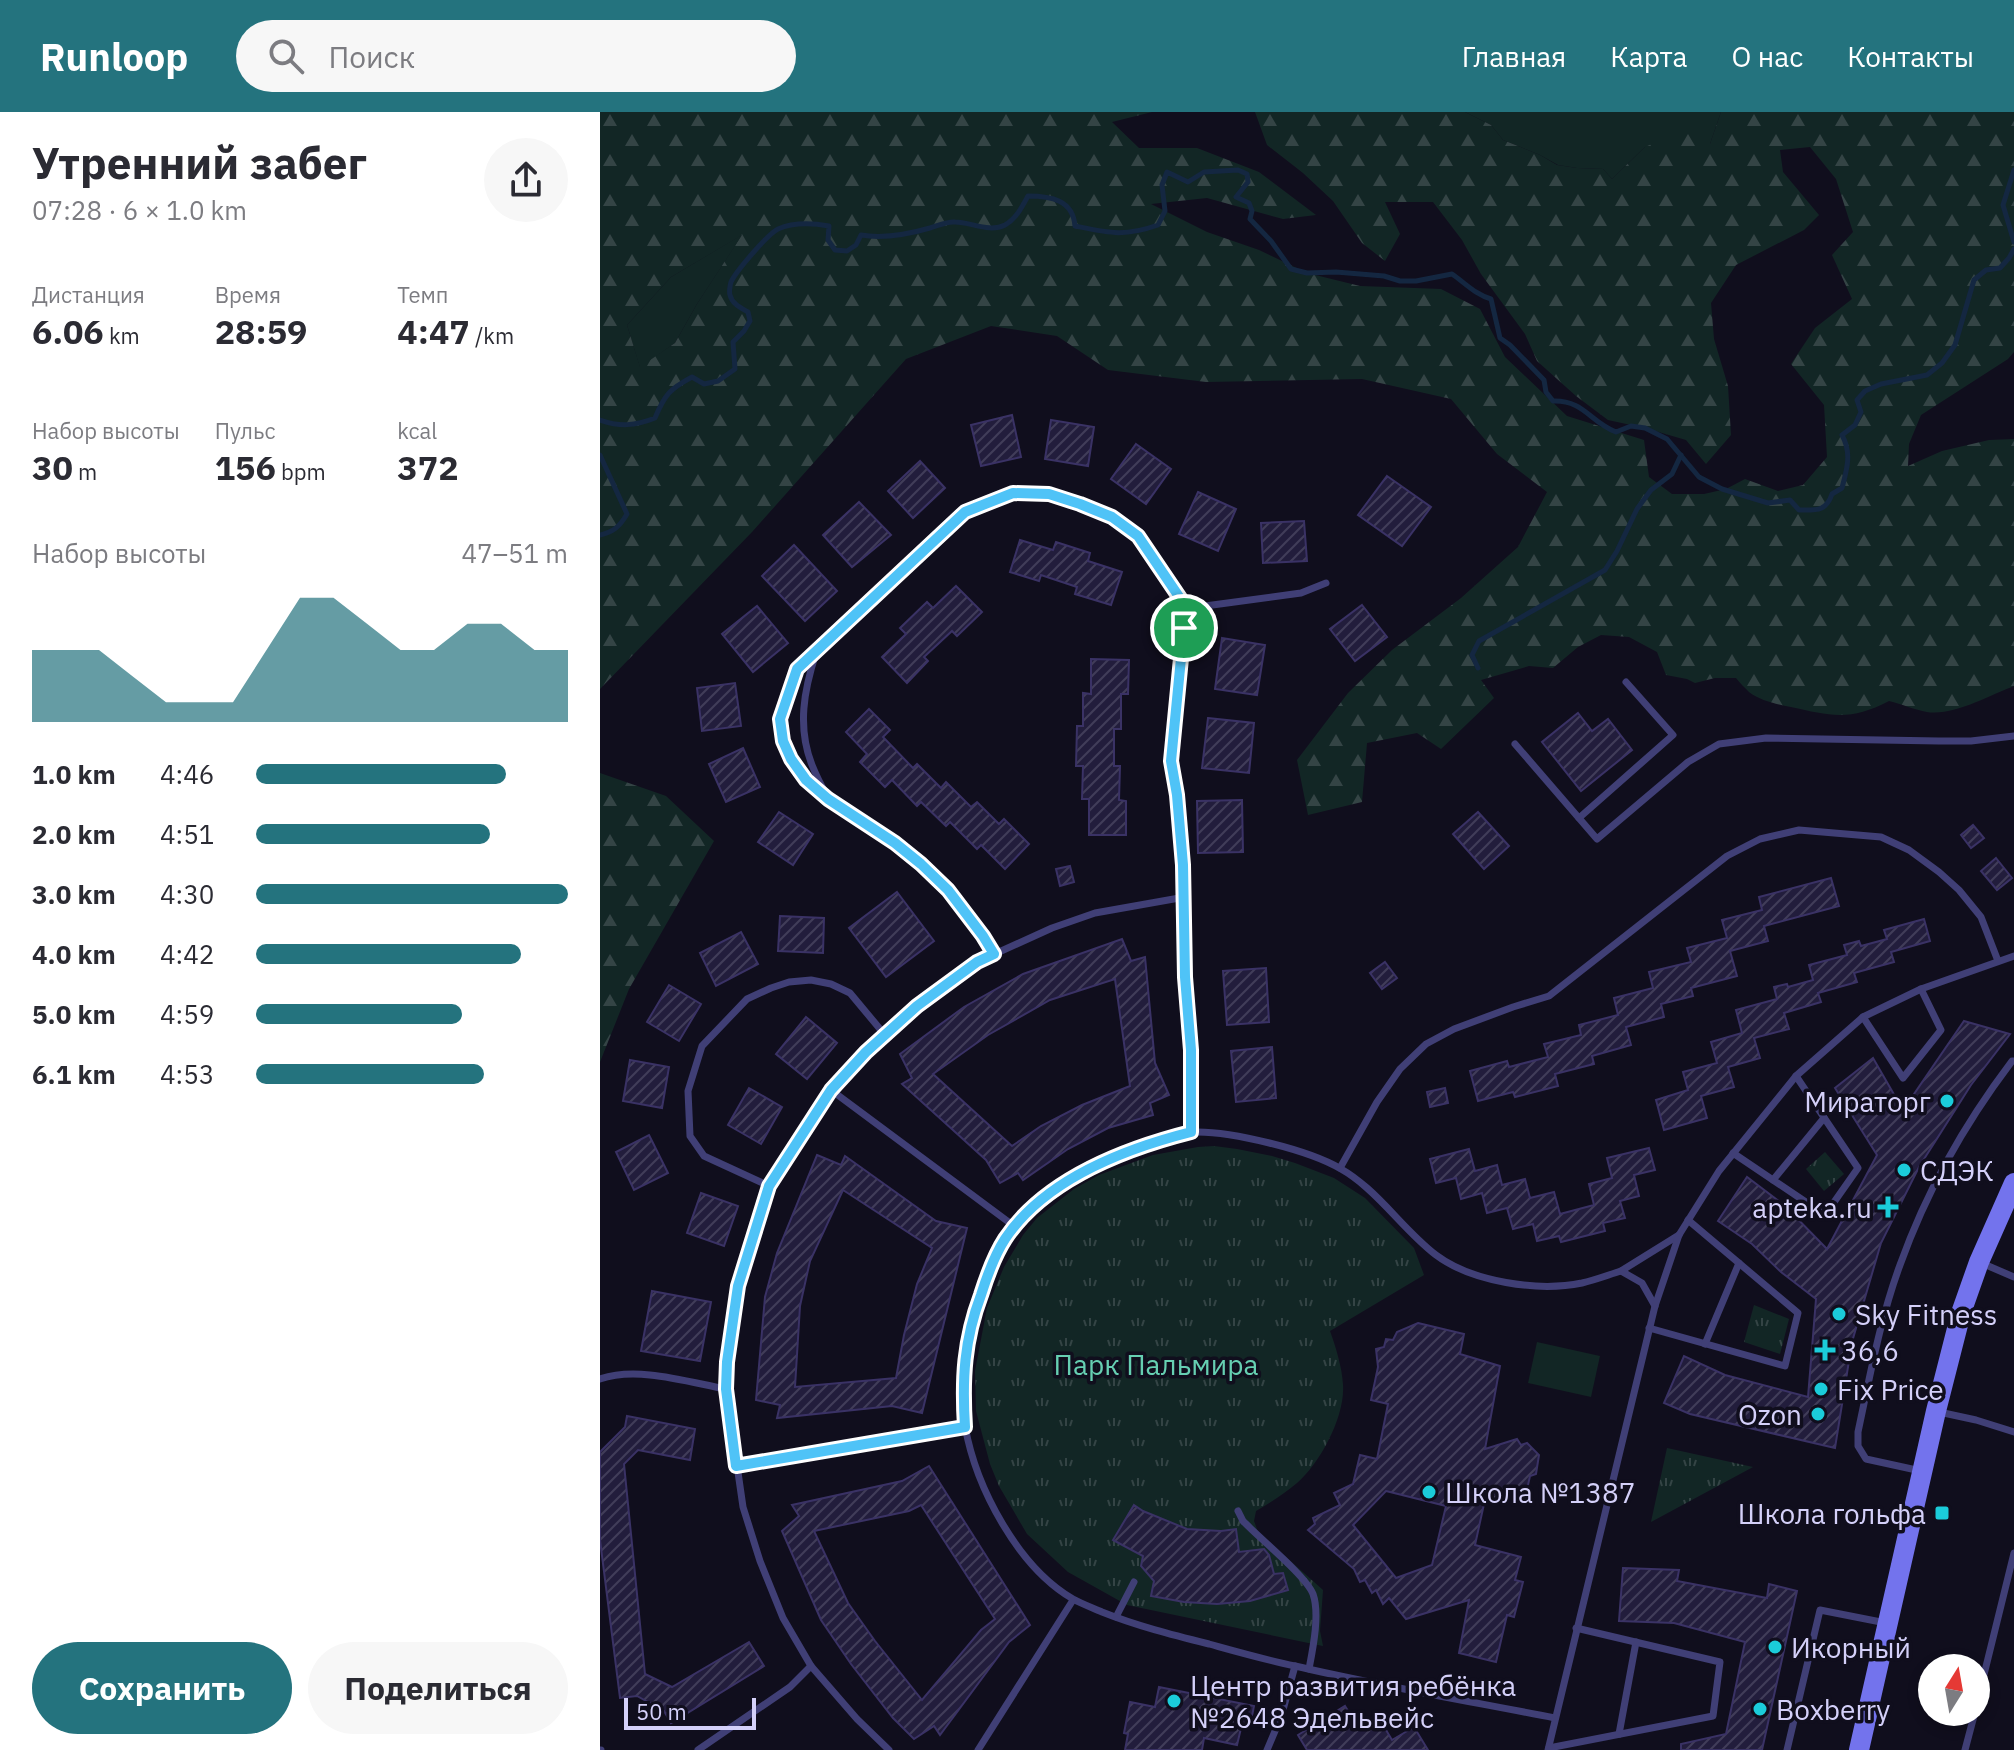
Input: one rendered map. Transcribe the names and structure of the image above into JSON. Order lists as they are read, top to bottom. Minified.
{"parks":["Парк Пальмира"],"places":{"other":["Мираторг","СДЭК","Sky Fitness","Fix Price","Ozon","Школа №1387","Икорный","Центр развития ребёнка №2648 Эдельвейс","Boxberry"],"health":["apteka.ru","36,6"],"transit":["Школа гольфа"]},"scale_bar":"50 m","north":"top","page":{"header":"Runloop","search":"Поиск","nav":["Главная","Карта","О нас","Контакты"],"heading":["Утренний забег","07:28 · 6 × 1.0 km"],"stats":[["Дистанция","6.06 km"],["Время","28:59"],["Темп","4:47 /km"],["Набор высоты","30 m"],["Пульс","156 bpm"],["kcal","372"]],"chart":["Набор высоты","47–51 m"],"list":[{"name":"1.0 km","note":"4:46"},{"name":"2.0 km","note":"4:51"},{"name":"3.0 km","note":"4:30"},{"name":"4.0 km","note":"4:42"},{"name":"5.0 km","note":"4:59"},{"name":"6.1 km","note":"4:53"}],"buttons":["Сохранить","Поделиться"],"scale":"50 m"}}
